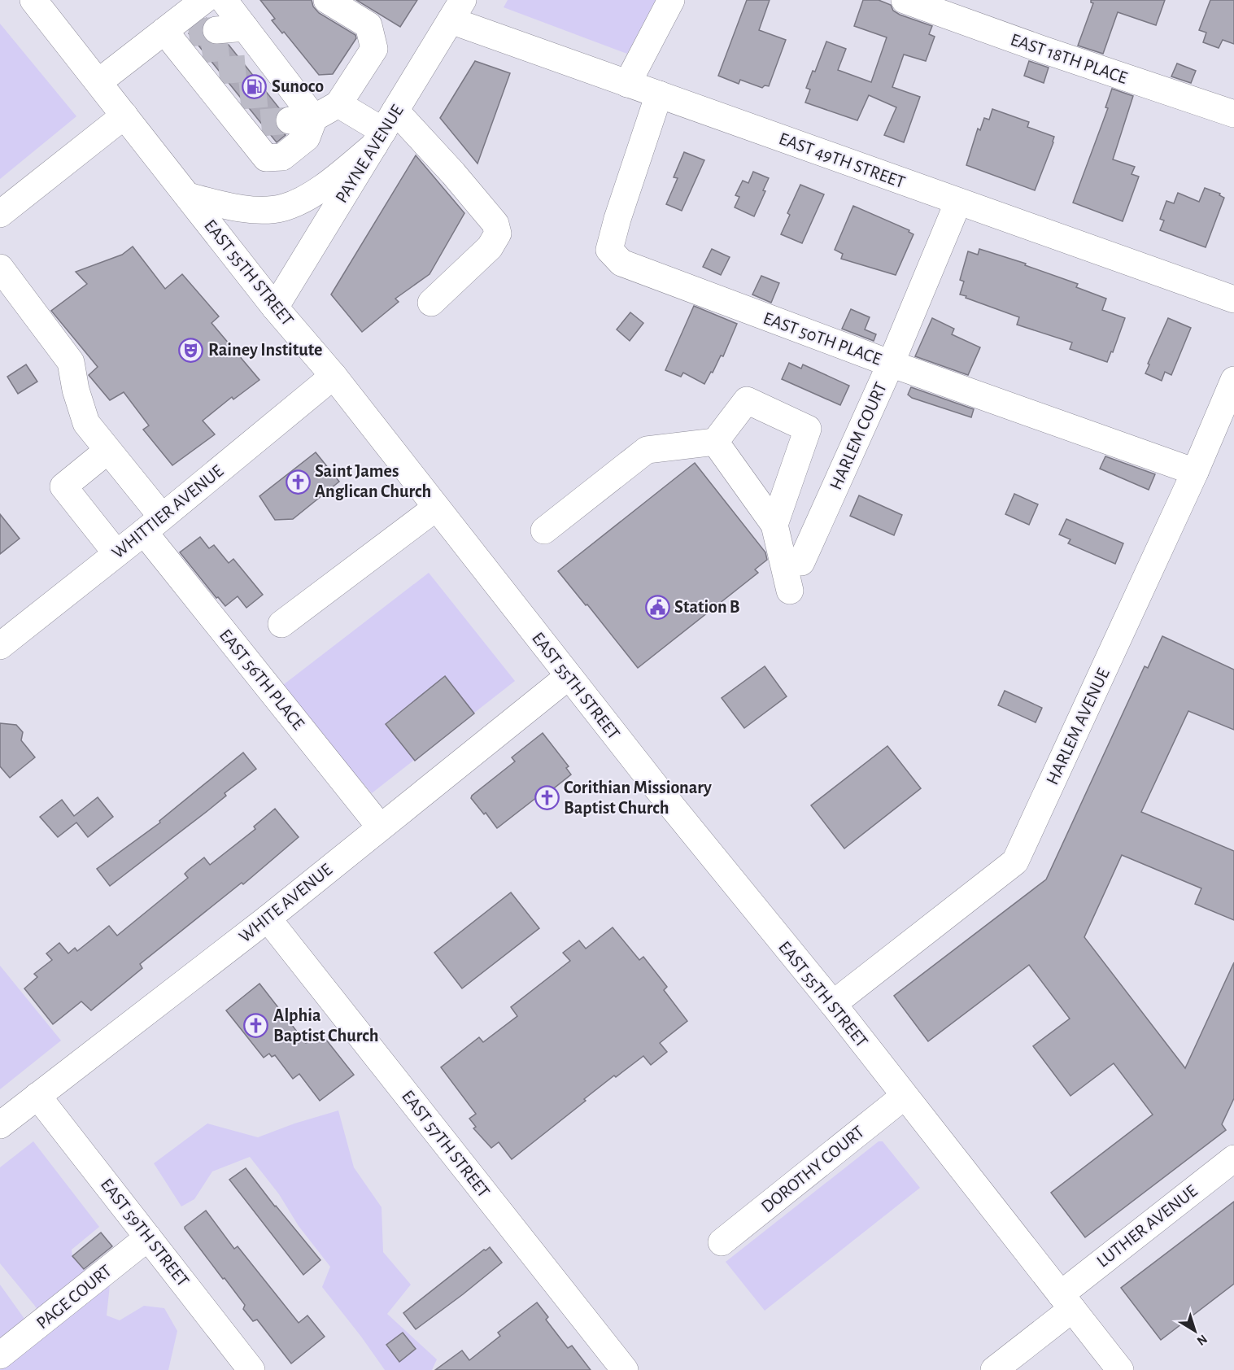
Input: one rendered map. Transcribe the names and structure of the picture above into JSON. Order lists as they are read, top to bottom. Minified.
{"streets":{"street":["EAST 18TH PLACE","PAYNE AVENUE","EAST 49TH STREET","EAST 55TH STREET","EAST 50TH PLACE","HARLEM COURT","WHITTIER AVENUE","EAST 56TH PLACE","HARLEM AVENUE","WHITE AVENUE","EAST 57TH STREET","DOROTHY COURT","LUTHER AVENUE","EAST 59TH STREET","PAGE COURT"]},"crossings":[["PAYNE AVENUE","EAST 49TH STREET"],["PAYNE AVENUE","EAST 55TH STREET"],["EAST 49TH STREET","EAST 50TH PLACE"],["EAST 49TH STREET","HARLEM COURT"],["EAST 55TH STREET","WHITTIER AVENUE"],["EAST 55TH STREET","HARLEM AVENUE"],["EAST 55TH STREET","WHITE AVENUE"],["EAST 55TH STREET","DOROTHY COURT"],["EAST 55TH STREET","LUTHER AVENUE"],["EAST 50TH PLACE","HARLEM COURT"],["EAST 50TH PLACE","HARLEM AVENUE"],["WHITTIER AVENUE","EAST 56TH PLACE"],["EAST 56TH PLACE","WHITE AVENUE"],["WHITE AVENUE","EAST 57TH STREET"],["WHITE AVENUE","EAST 59TH STREET"],["EAST 59TH STREET","PAGE COURT"]],"places":{"fuel station":["Sunoco"],"theatre":["Rainey Institute"],"church":["Saint James Anglican Church","Corithian Missionary Baptist Church","Alphia Baptist Church"],"public building":["Station B"]},"north":"bottom right"}
